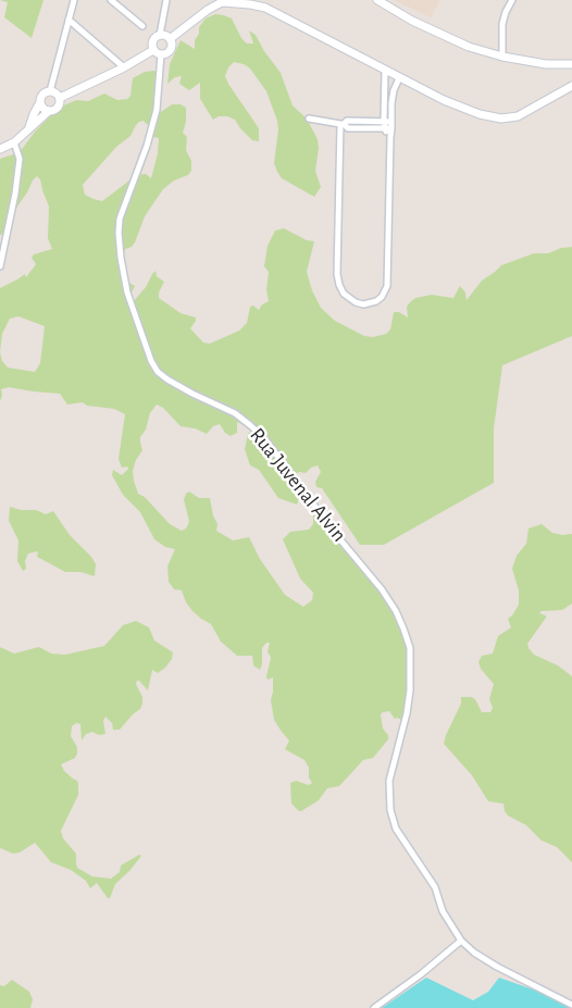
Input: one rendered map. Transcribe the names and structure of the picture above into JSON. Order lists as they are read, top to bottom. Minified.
{"streets":{"street":["Rua Juvenal Alvin"]}}
